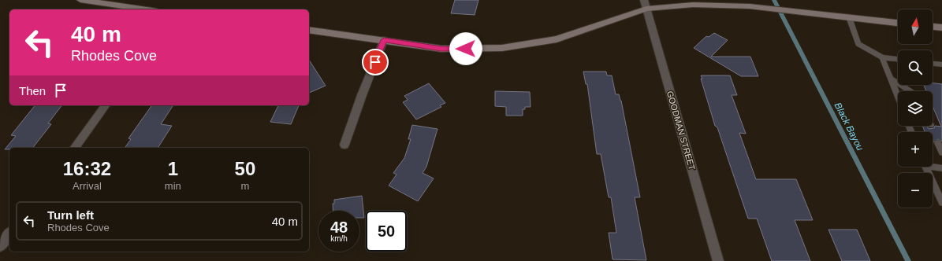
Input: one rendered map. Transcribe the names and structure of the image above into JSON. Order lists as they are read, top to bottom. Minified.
{"streets":{"street":["GOODMAN STREET"]},"water":["Black Bayou"],"north":"top","page":{"map_buttons":["+","−"],"turn":["40 m","Rhodes Cove"],"then":"Then","eta":["16:32","Arrival","1","min","50","m"],"list":[{"name":"Turn left","note":"Rhodes Cove","value":"40 m"}],"speed":"48 km/h","limit":"50"}}
